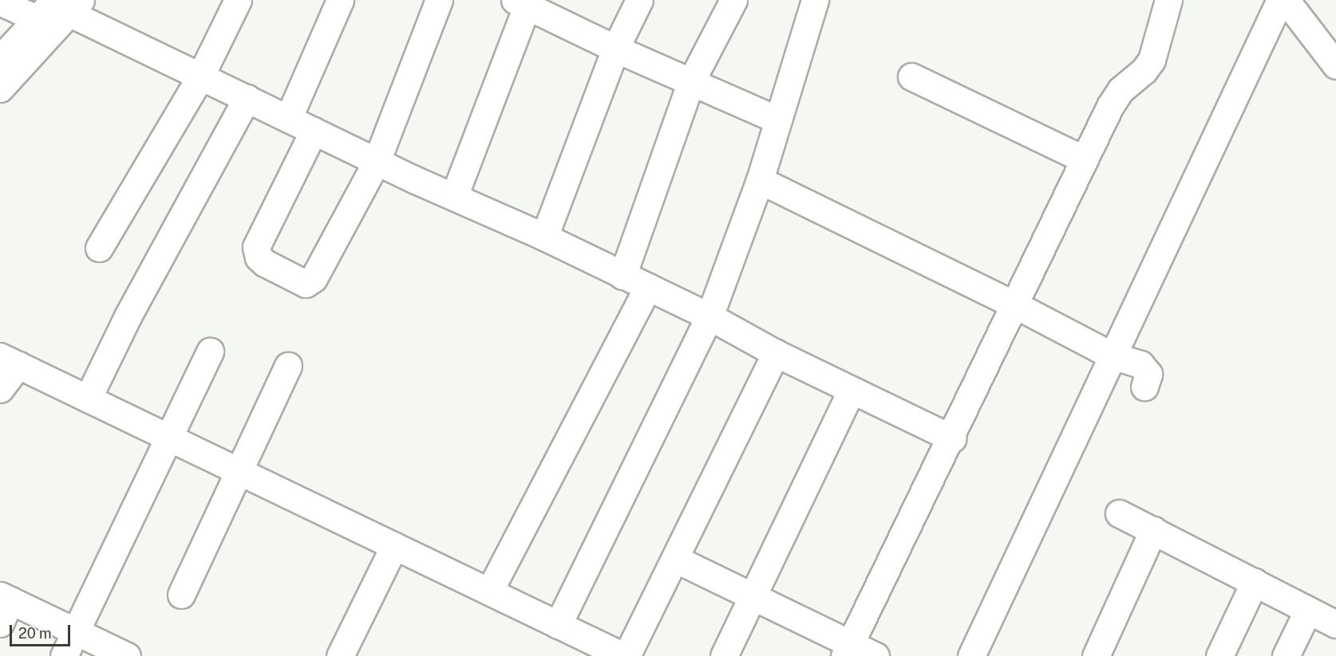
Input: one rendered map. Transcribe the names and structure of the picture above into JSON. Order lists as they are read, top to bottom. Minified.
{"scale_bar":"20 m"}
